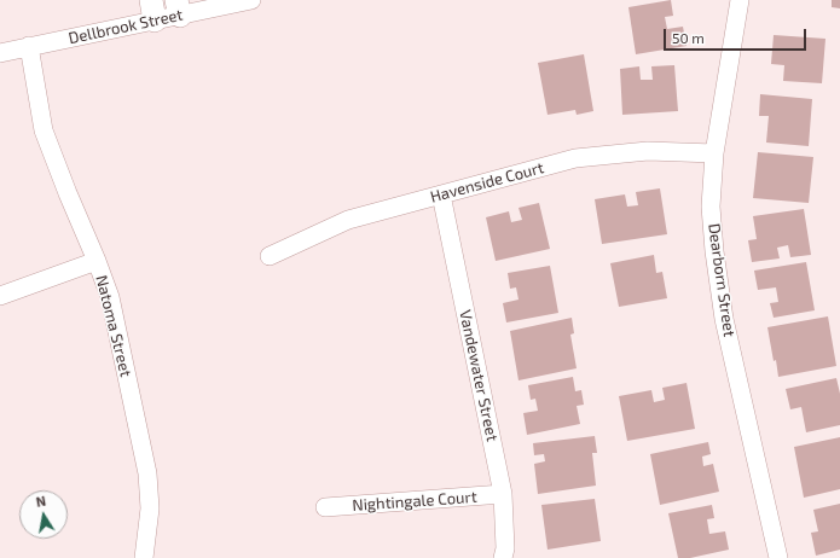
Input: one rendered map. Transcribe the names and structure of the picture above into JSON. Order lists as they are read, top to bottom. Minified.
{"streets":{"street":["Dellbrook Street","Havenside Court","Dearborn Street","Natoma Street","Vandewater Street","Nightingale Court"]},"crossings":[["Dellbrook Street","Natoma Street"],["Havenside Court","Dearborn Street"],["Havenside Court","Vandewater Street"],["Vandewater Street","Nightingale Court"]],"scale_bar":"50 m","north":"top"}
